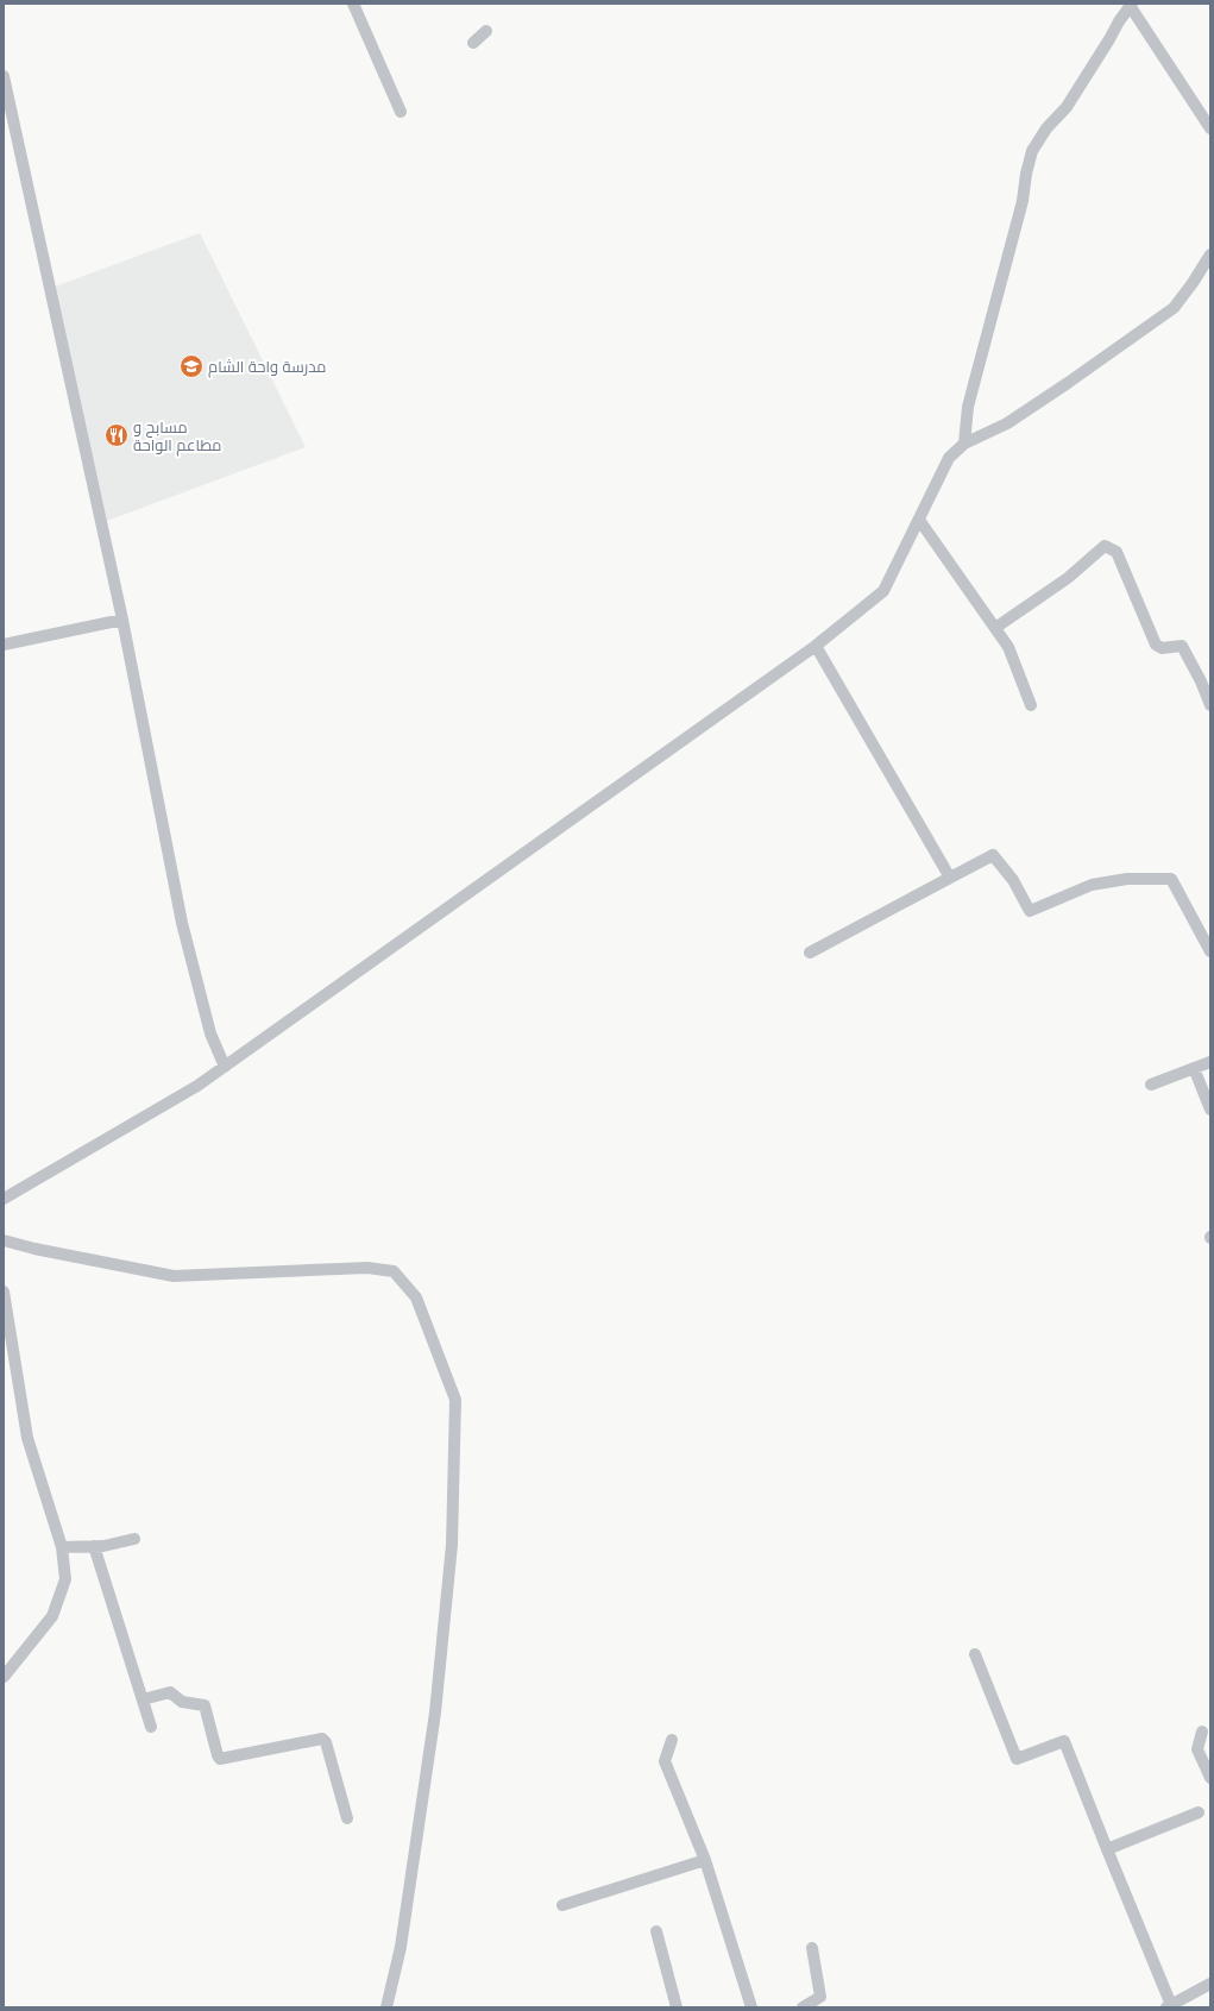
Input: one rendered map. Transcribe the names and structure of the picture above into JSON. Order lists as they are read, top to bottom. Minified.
{"places":{"school or university":["مدرسة واحة الشام"],"restaurant":["مسابح و مطاعم الواحة"]}}
